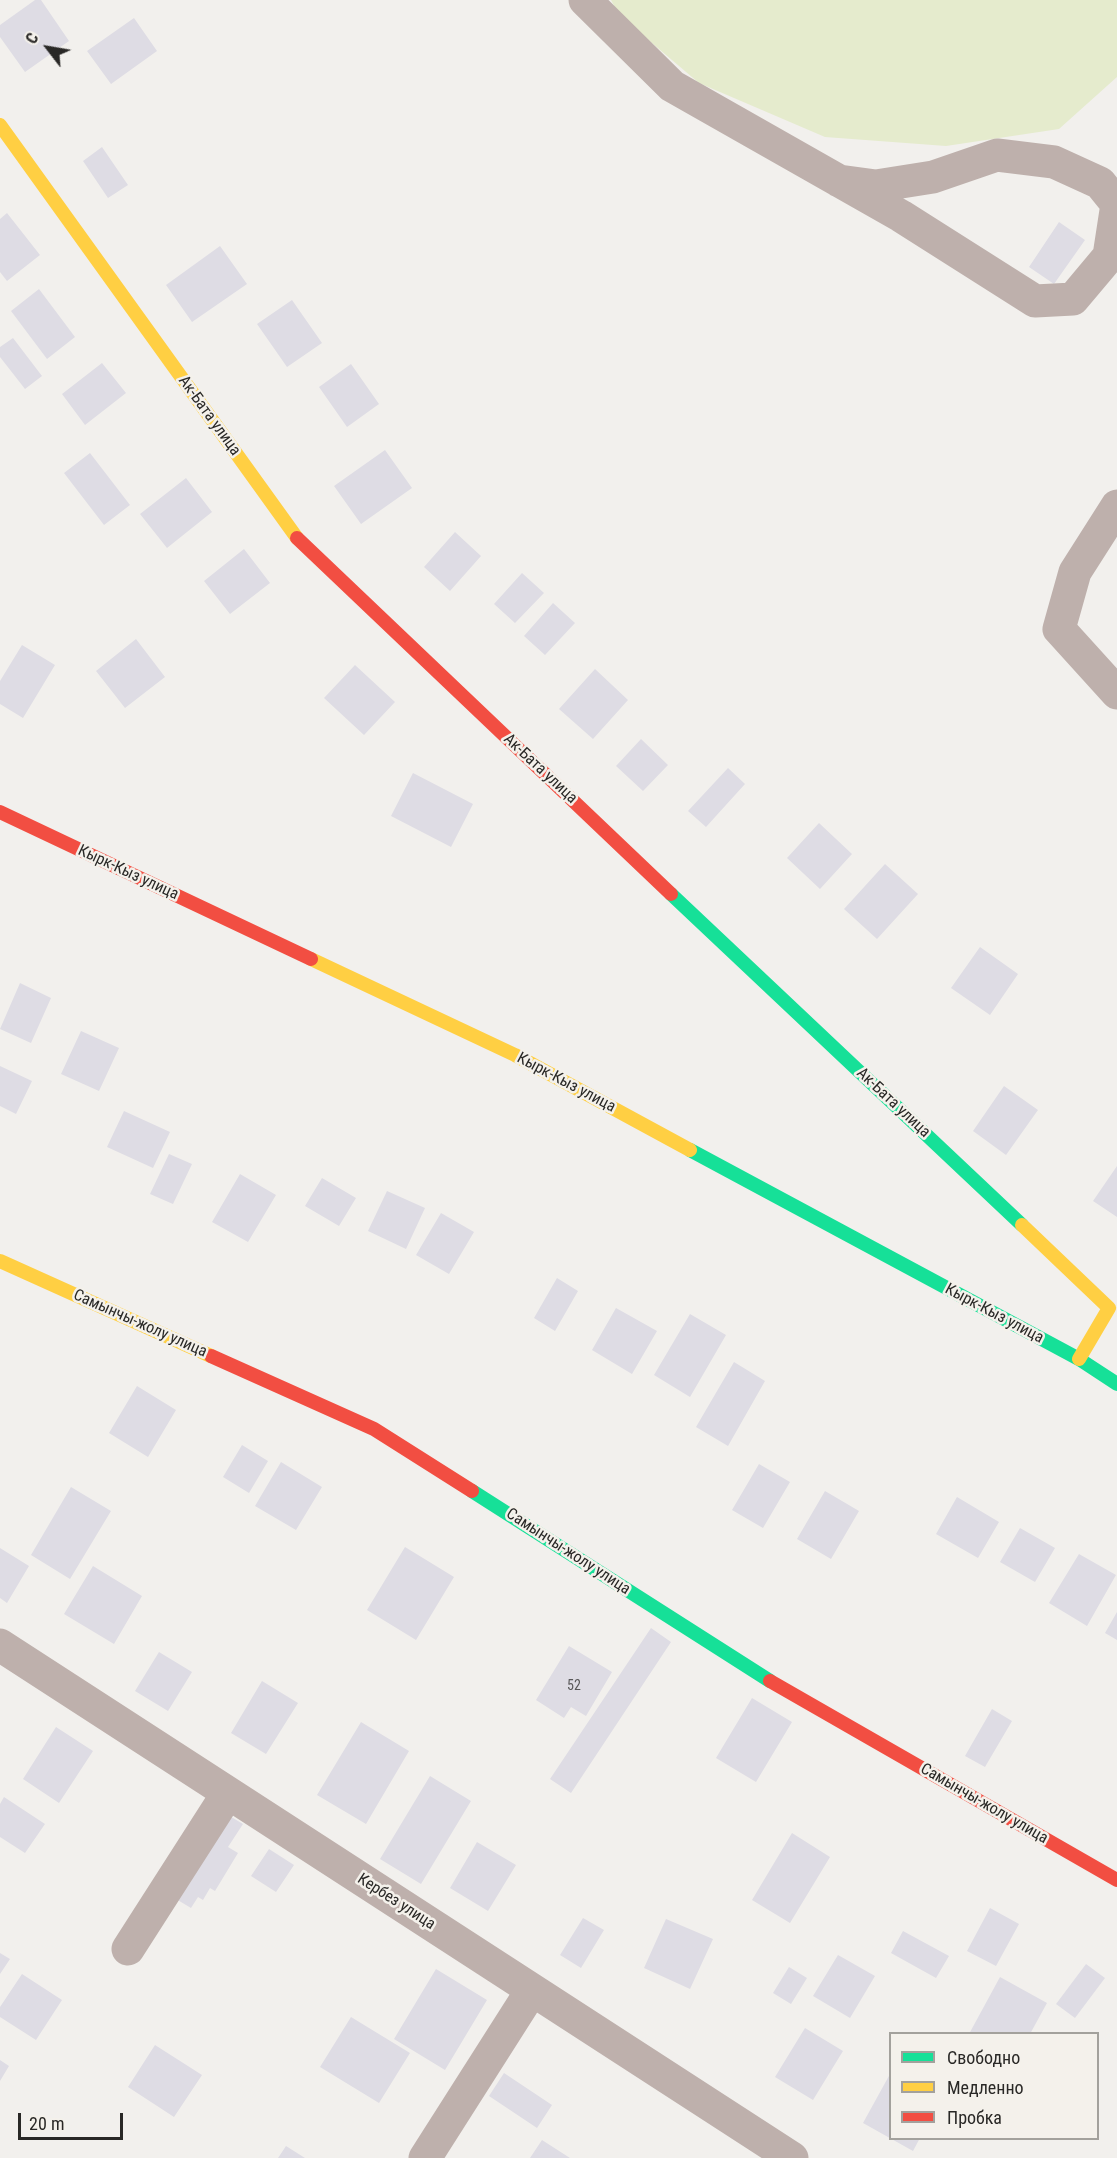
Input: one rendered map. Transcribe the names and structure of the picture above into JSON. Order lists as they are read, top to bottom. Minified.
{"streets":{"street":["Ак-Бата улица","Кырк-Кыз улица","Самынчы-жолу улица","Кербез улица"]},"crossings":[["Ак-Бата улица","Кырк-Кыз улица"]],"house_numbers":["52"],"legend":["Свободно","Медленно","Пробка"],"scale_bar":"20 m","north":"top left"}
